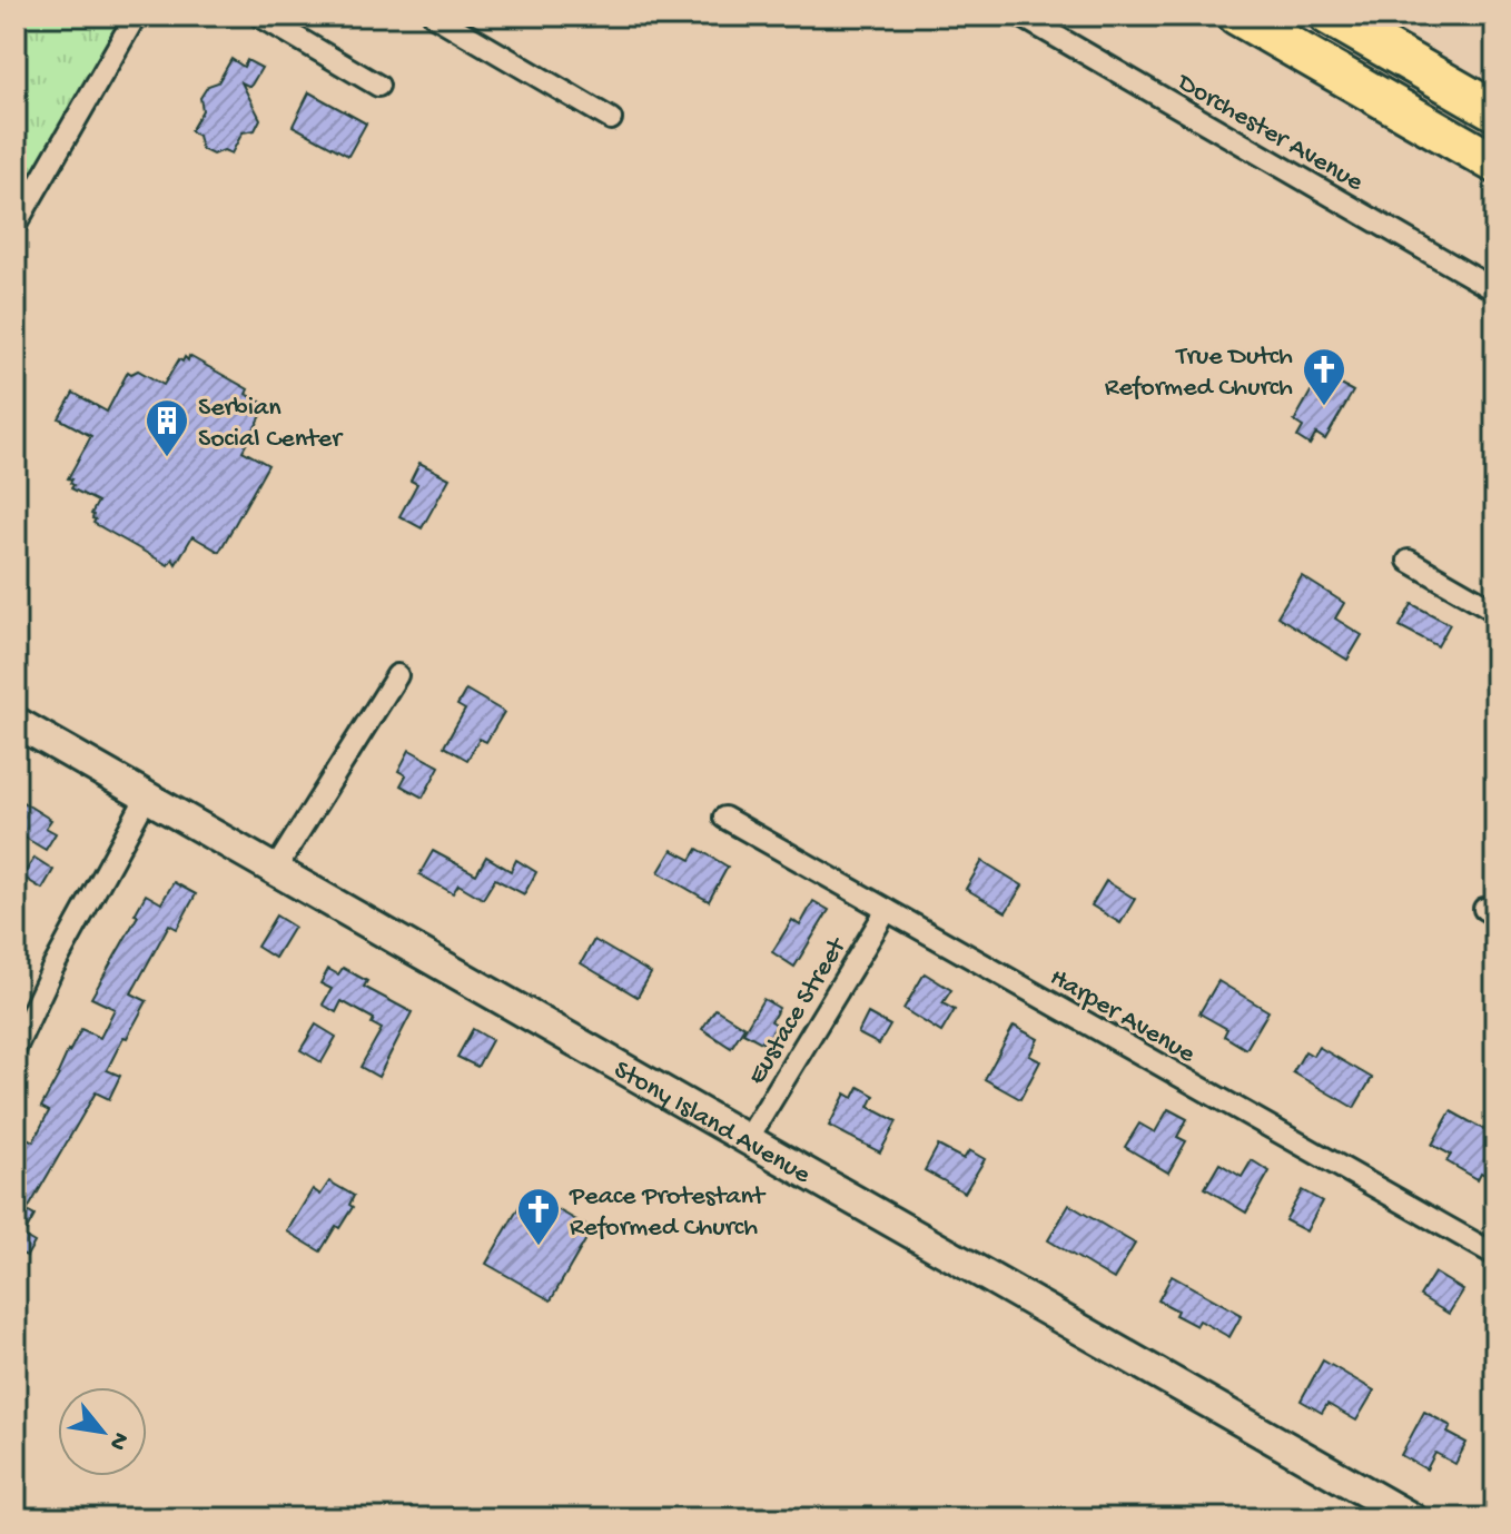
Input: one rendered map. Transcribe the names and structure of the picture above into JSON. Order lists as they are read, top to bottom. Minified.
{"streets":{"street":["Dorchester Avenue","Eustace Street","Harper Avenue","Stony Island Avenue"]},"crossings":[["Eustace Street","Harper Avenue"],["Eustace Street","Stony Island Avenue"]],"places":{"church":["True Dutch Reformed Church","Peace Protestant Reformed Church"],"building":["Serbian Social Center"]},"north":"bottom right"}
